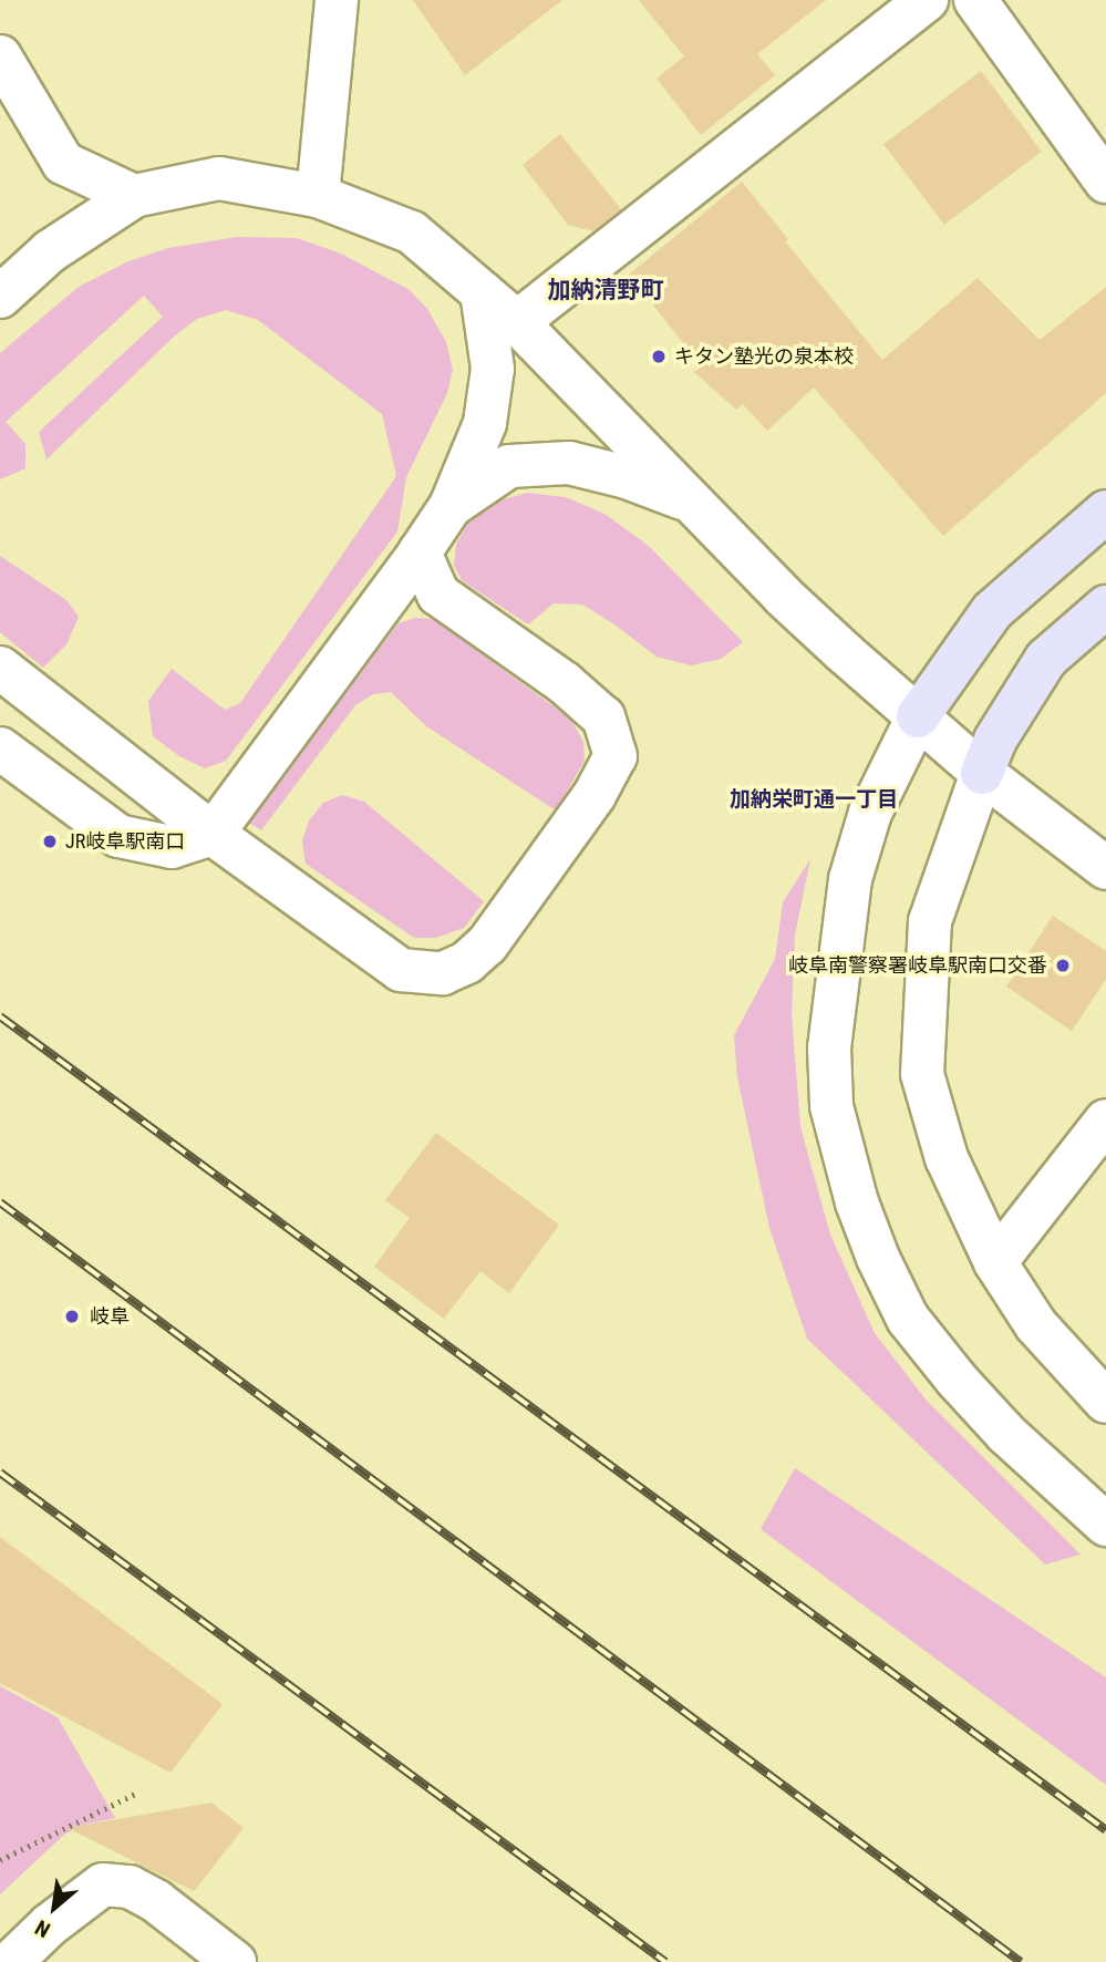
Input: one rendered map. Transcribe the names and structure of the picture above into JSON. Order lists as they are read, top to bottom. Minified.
{"districts":["加納清野町","加納栄町通一丁目"],"places":["キタン塾光の泉本校","JR岐阜駅南口","岐阜南警察署岐阜駅南口交番","岐阜"],"north":"bottom left"}
